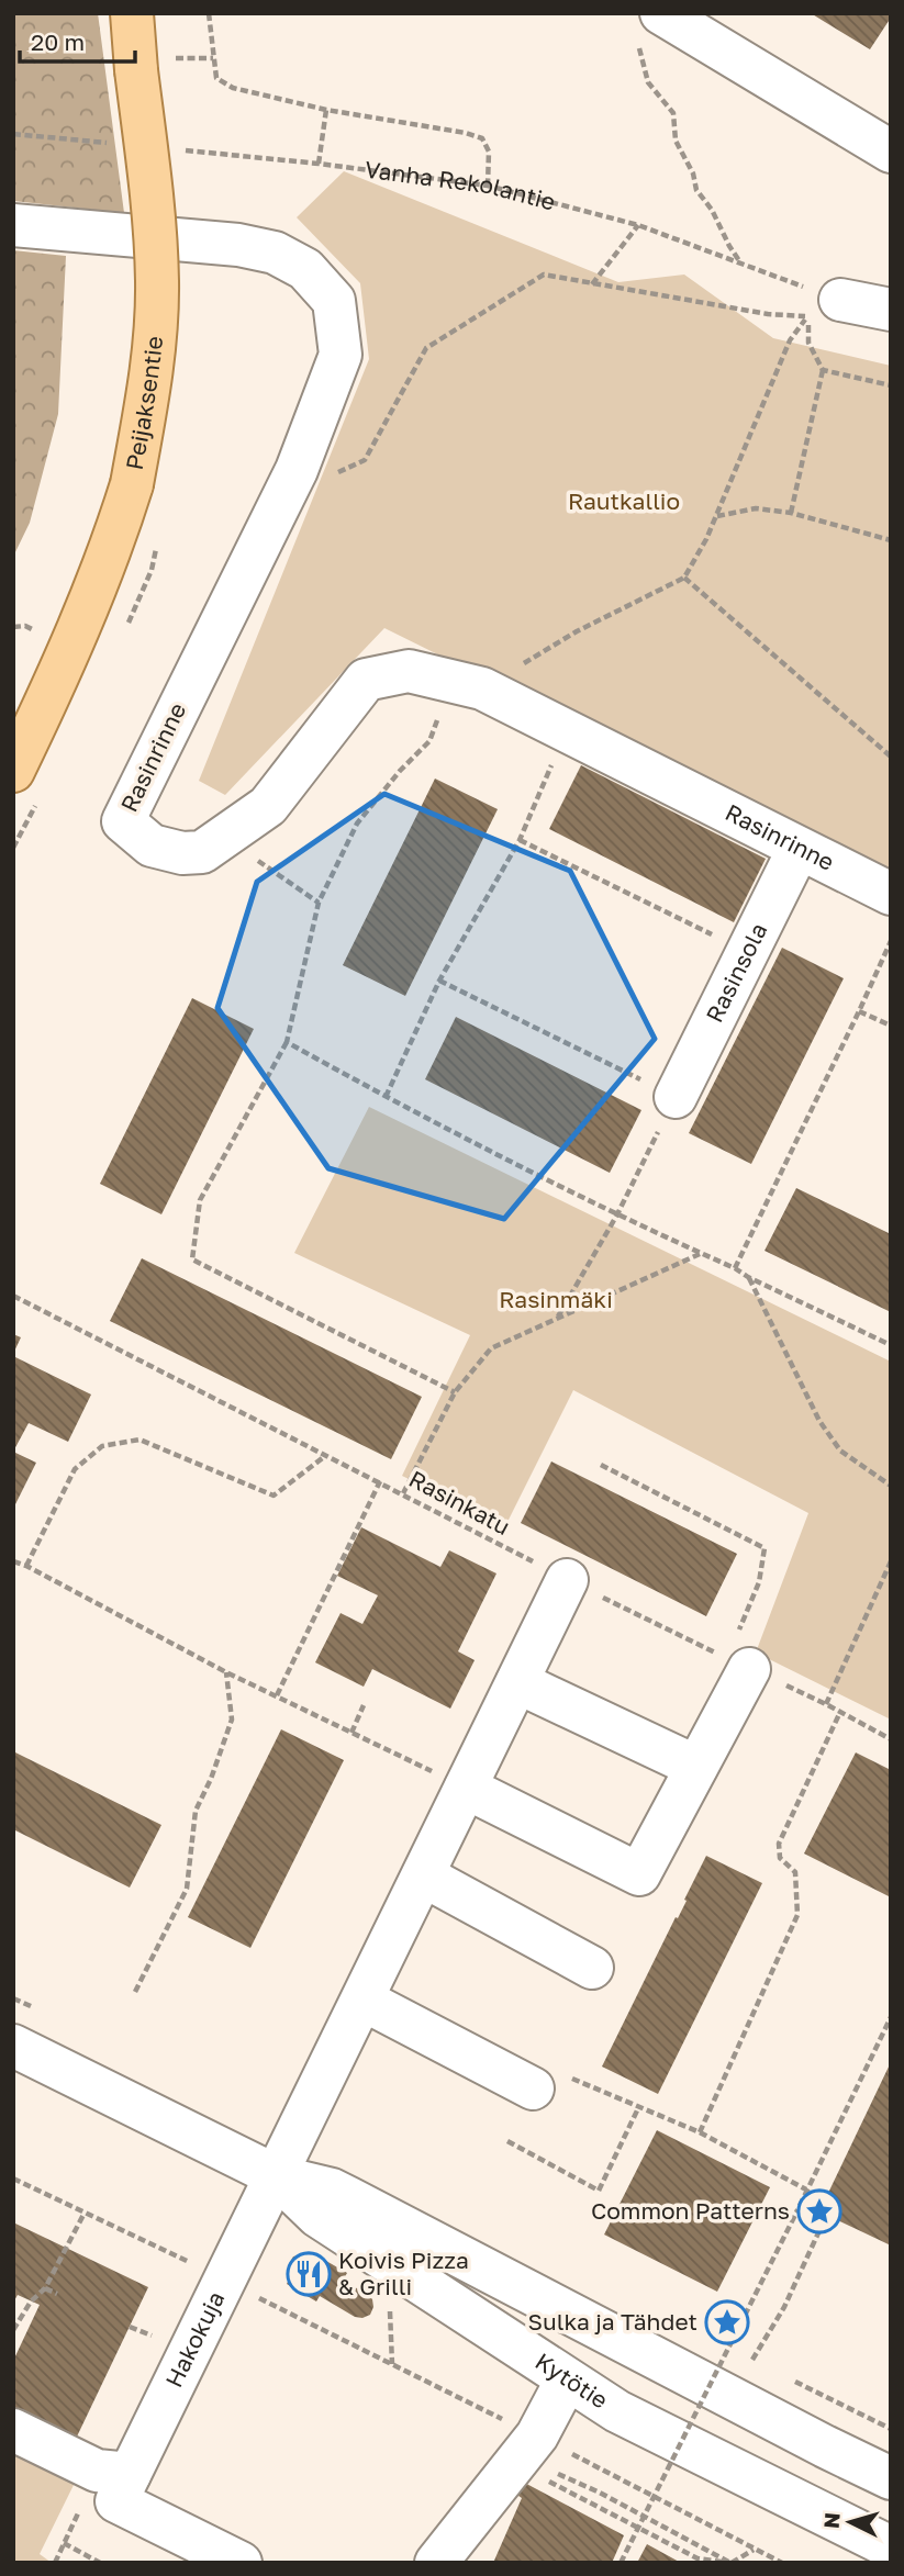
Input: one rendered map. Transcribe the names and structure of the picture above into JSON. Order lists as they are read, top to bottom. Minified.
{"streets":{"main road":["Peijaksentie"],"street":["Rasinrinne","Rasinsola","Hakokuja","Kytötie"],"path":["Vanha Rekolantie","Rasinkatu"]},"crossings":[["Rasinrinne","Rasinsola"],["Rasinkatu","Hakokuja"],["Hakokuja","Kytötie"]],"parks":["Rautkallio","Rasinmäki"],"places":{"place":["Common Patterns","Sulka ja Tähdet"],"restaurant":["Koivis Pizza & Grilli"]},"scale_bar":"20 m","north":"left"}
